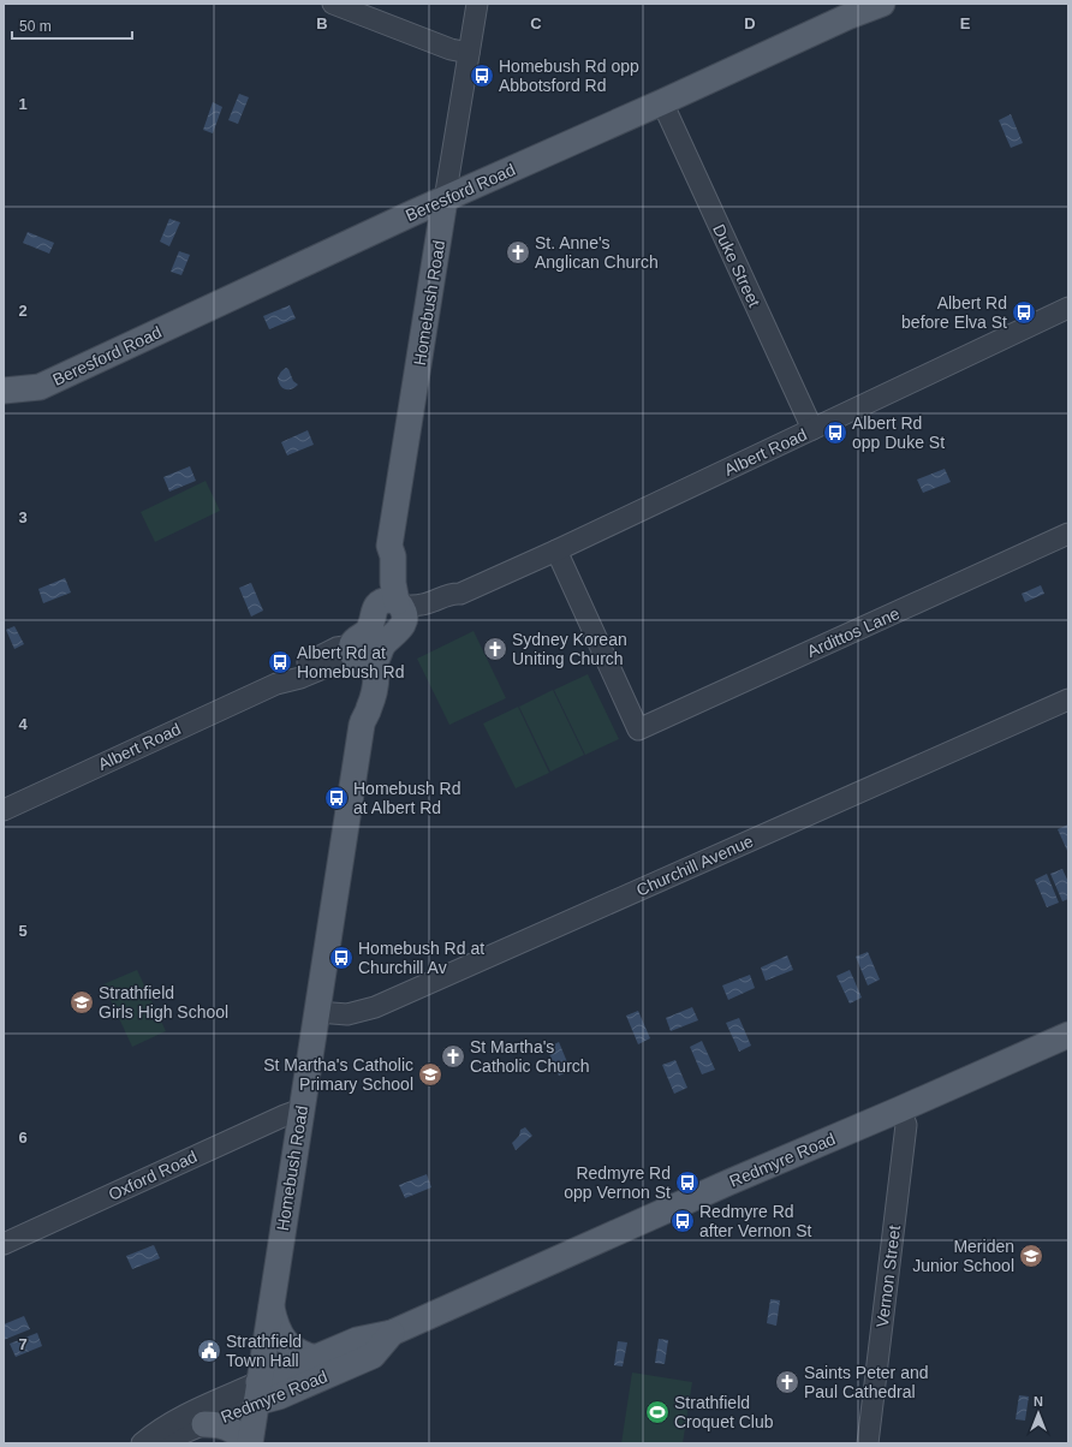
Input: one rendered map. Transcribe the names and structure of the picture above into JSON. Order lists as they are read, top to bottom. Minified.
{"streets":{"main road":["Beresford Road","Homebush Road","Redmyre Road"],"street":["Duke Street","Albert Road","Ardittos Lane","Churchill Avenue","Oxford Road","Vernon Street"]},"crossings":[["Beresford Road","Duke Street"],["Beresford Road","Homebush Road"],["Duke Street","Albert Road"],["Homebush Road","Albert Road"],["Homebush Road","Churchill Avenue"],["Homebush Road","Redmyre Road"],["Homebush Road","Oxford Road"],["Albert Road","Ardittos Lane"],["Redmyre Road","Vernon Street"]],"places":{"bus stop":["Homebush Rd opp Abbotsford Rd","Albert Rd before Elva St","Albert Rd opp Duke St","Albert Rd at Homebush Rd","Homebush Rd at Albert Rd","Homebush Rd at Churchill Av","Redmyre Rd opp Vernon St","Redmyre Rd after Vernon St"],"church":["St. Anne's Anglican Church","Sydney Korean Uniting Church","St Martha's Catholic Church","Saints Peter and Paul Cathedral"],"school or university":["Strathfield Girls High School","St Martha's Catholic Primary School","Meriden Junior School"],"public building":["Strathfield Town Hall"],"sports":["Strathfield Croquet Club"]},"scale_bar":"50 m","north":"top","grid":{"columns":["B","C","D","E"],"rows":["1","2","3","4","5","6","7"]}}
